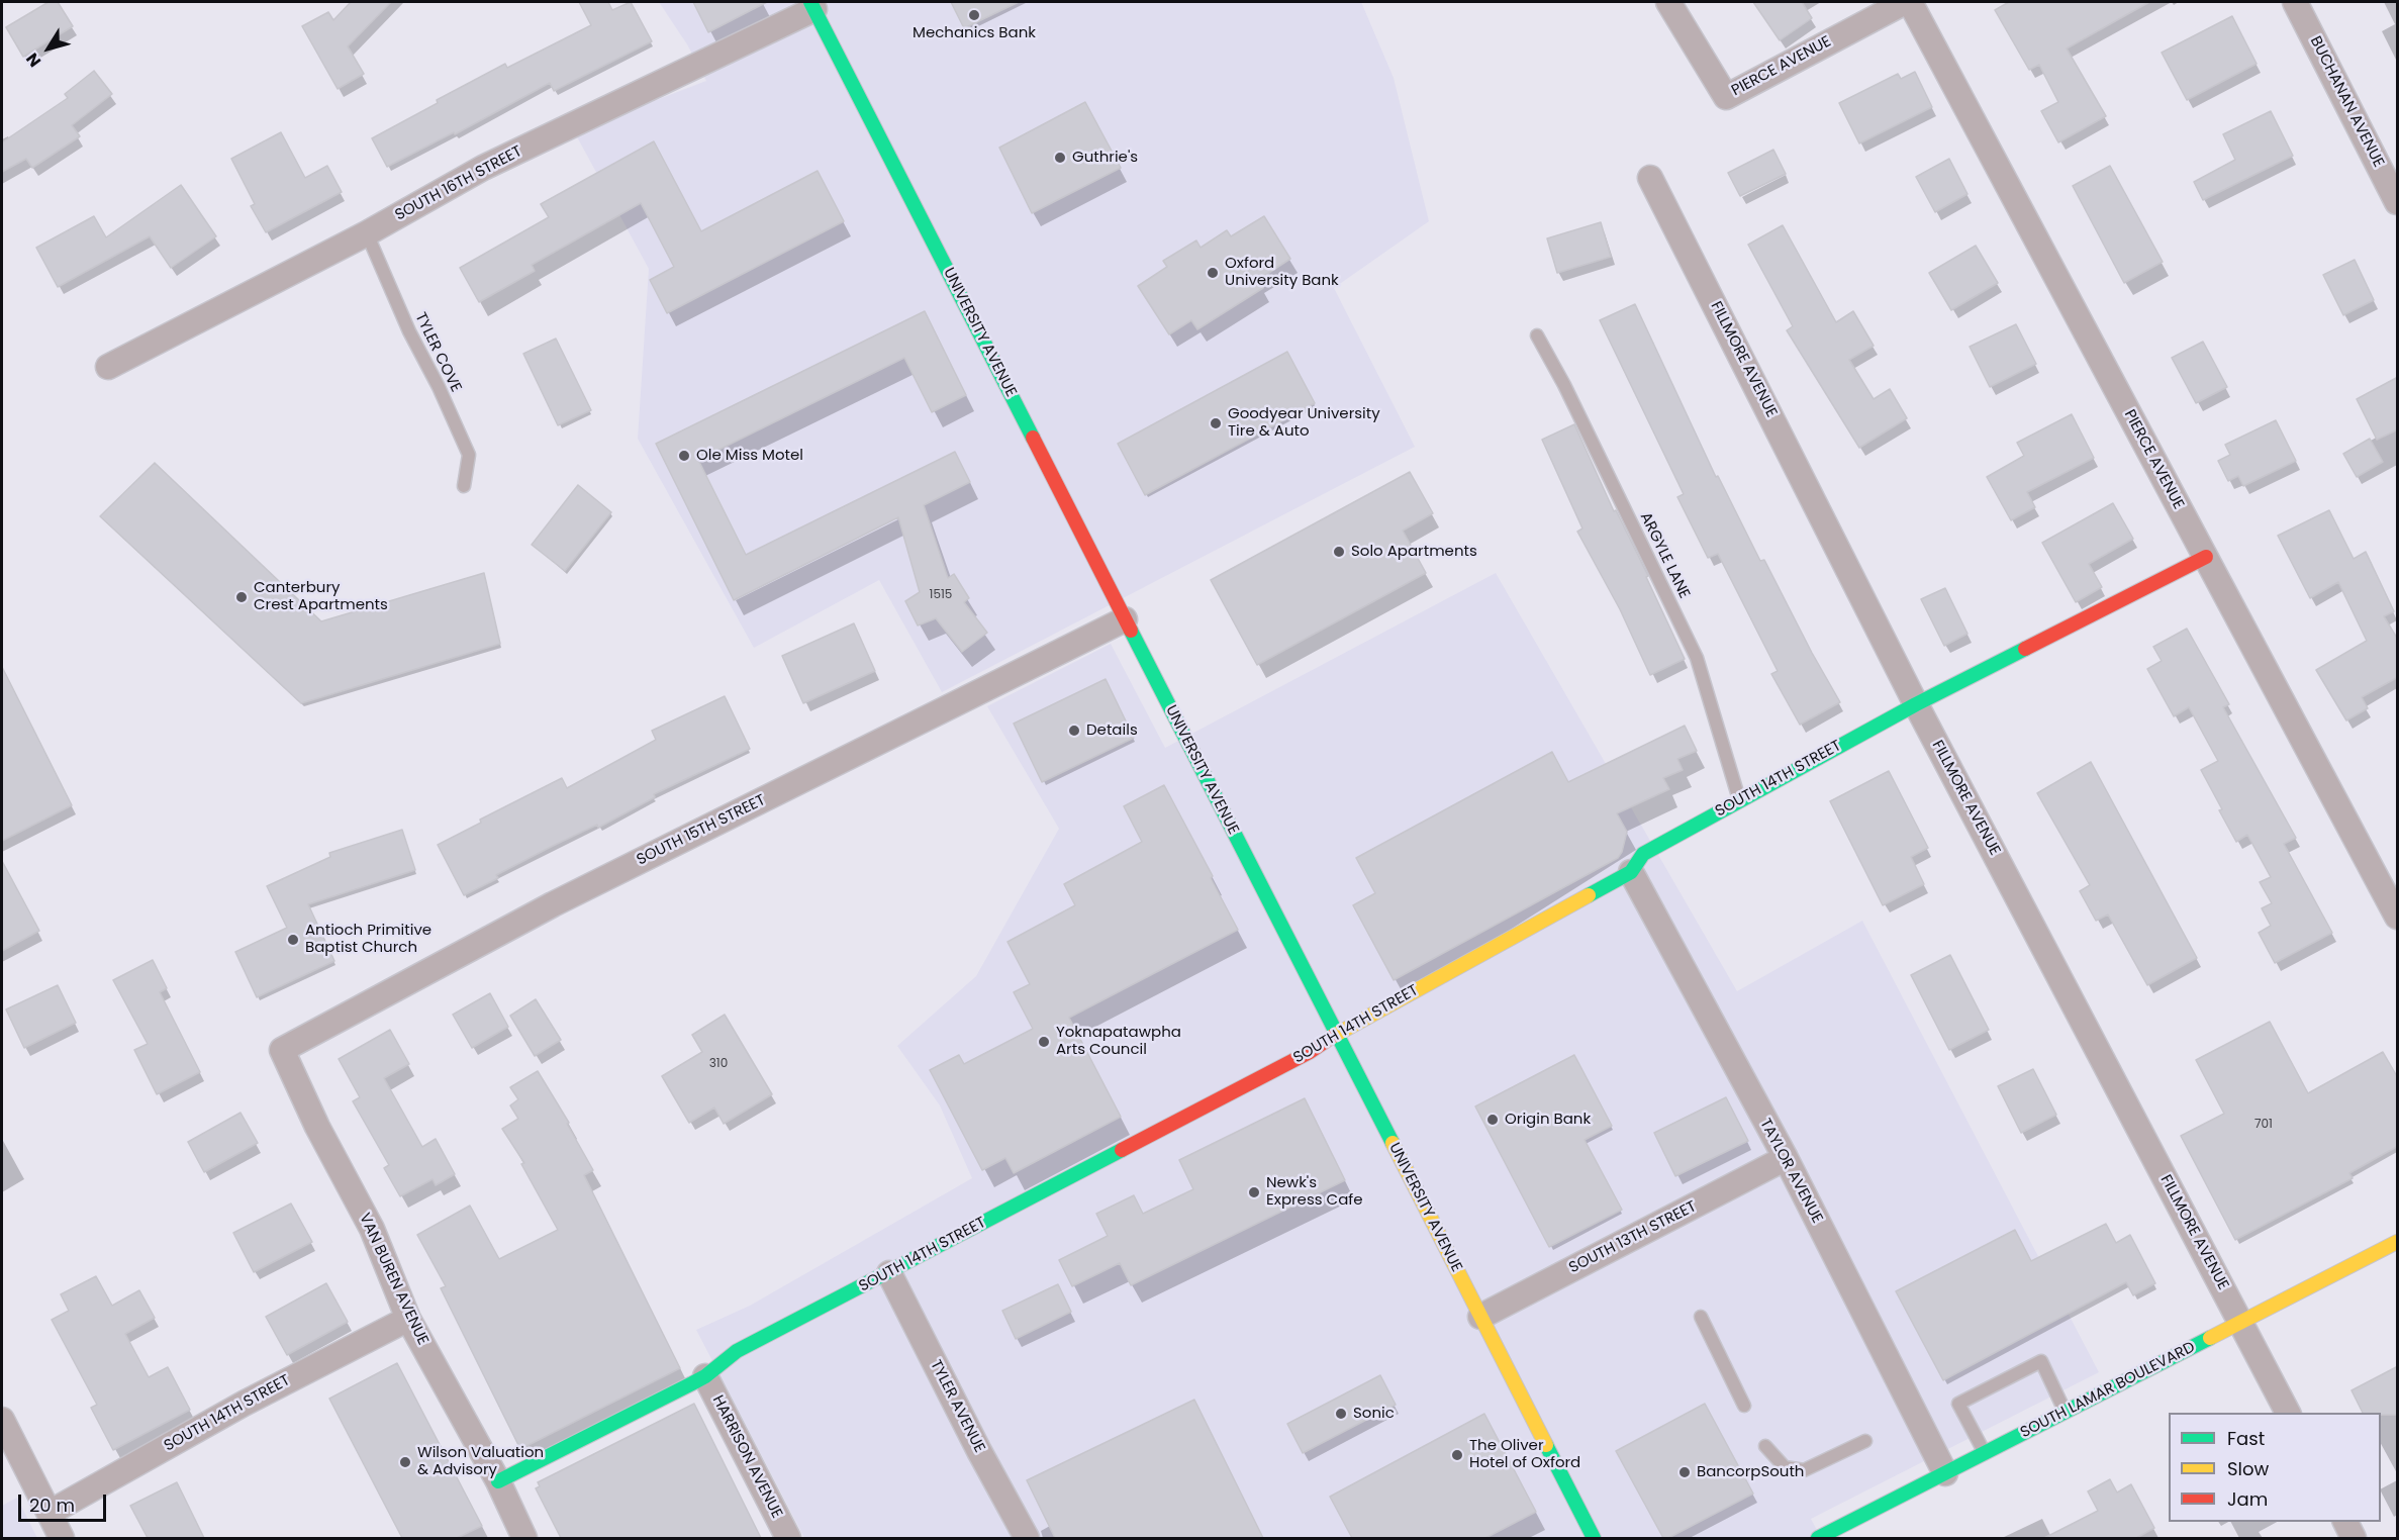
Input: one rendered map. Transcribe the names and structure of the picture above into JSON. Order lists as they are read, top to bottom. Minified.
{"streets":{"street":["PIERCE AVENUE","BUCHANAN AVENUE","SOUTH 16TH STREET","UNIVERSITY AVENUE","FILLMORE AVENUE","SOUTH 14TH STREET","SOUTH 15TH STREET","TAYLOR AVENUE","SOUTH 13TH STREET","VAN BUREN AVENUE","SOUTH LAMAR BOULEVARD","TYLER AVENUE","HARRISON AVENUE"],"lane":["TYLER COVE","ARGYLE LANE"]},"crossings":[["PIERCE AVENUE","SOUTH 14TH STREET"],["SOUTH 16TH STREET","UNIVERSITY AVENUE"],["SOUTH 16TH STREET","TYLER COVE"],["UNIVERSITY AVENUE","SOUTH 14TH STREET"],["UNIVERSITY AVENUE","SOUTH 15TH STREET"],["UNIVERSITY AVENUE","SOUTH 13TH STREET"],["FILLMORE AVENUE","SOUTH 14TH STREET"],["FILLMORE AVENUE","SOUTH LAMAR BOULEVARD"],["ARGYLE LANE","SOUTH 14TH STREET"],["SOUTH 14TH STREET","TAYLOR AVENUE"],["SOUTH 14TH STREET","VAN BUREN AVENUE"],["SOUTH 14TH STREET","TYLER AVENUE"],["SOUTH 14TH STREET","HARRISON AVENUE"],["SOUTH 15TH STREET","VAN BUREN AVENUE"],["TAYLOR AVENUE","SOUTH 13TH STREET"],["TAYLOR AVENUE","SOUTH LAMAR BOULEVARD"]],"places":["Mechanics Bank","Guthrie's","Oxford University Bank","Goodyear University Tire & Auto","Ole Miss Motel","Solo Apartments","Canterbury Crest Apartments","Details","Antioch Primitive Baptist Church","Yoknapatawpha Arts Council","Origin Bank","Newk's Express Cafe","Sonic","The Oliver Hotel of Oxford","Wilson Valuation & Advisory","BancorpSouth"],"house_numbers":["1515","310","701"],"legend":["Fast","Slow","Jam"],"scale_bar":"20 m","north":"bottom left"}
